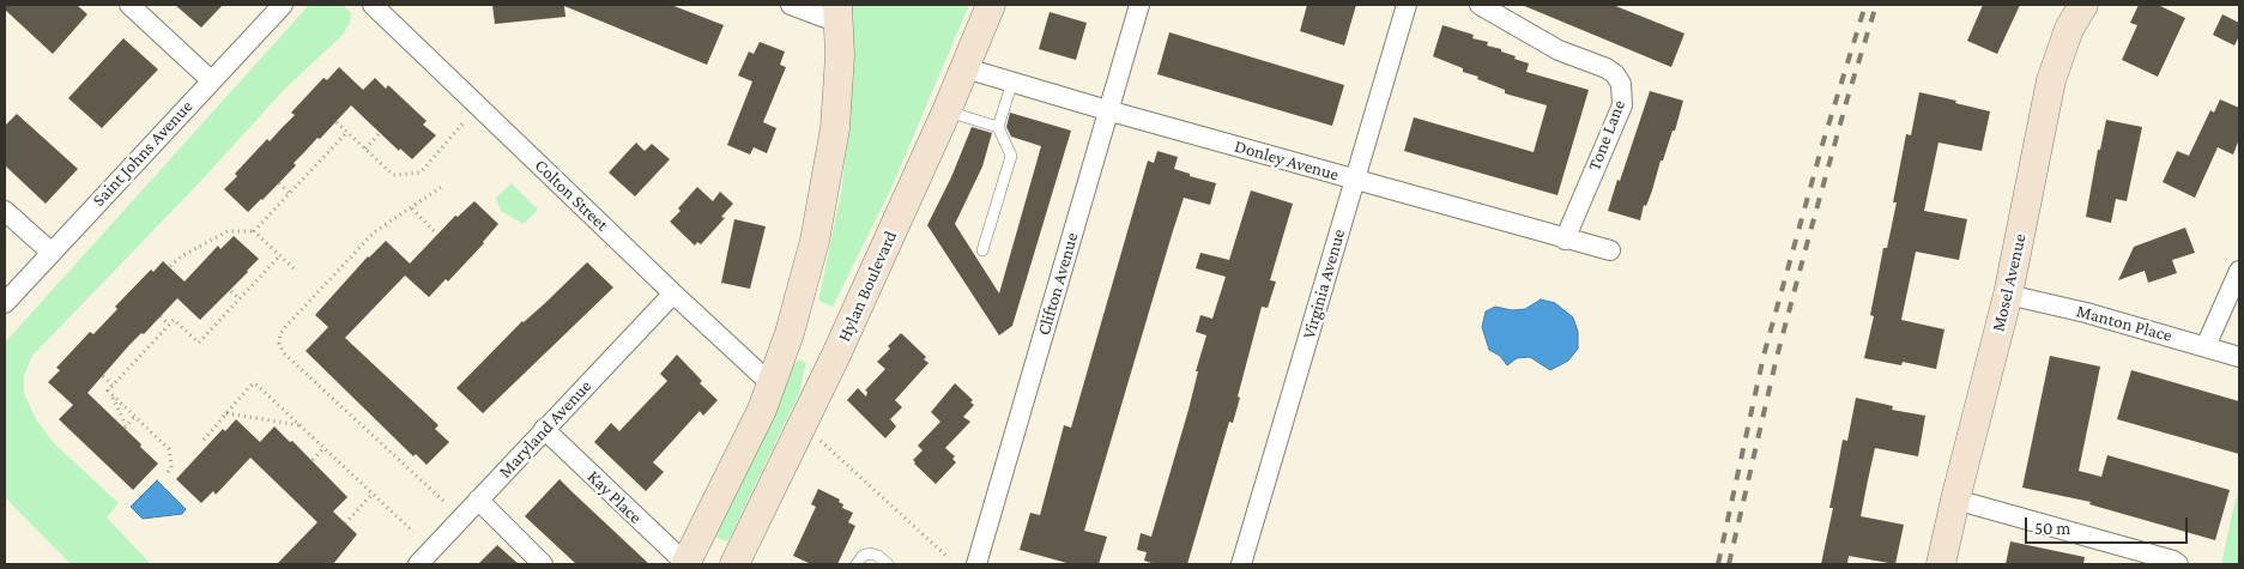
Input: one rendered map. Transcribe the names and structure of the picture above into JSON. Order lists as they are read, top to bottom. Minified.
{"streets":{"main road":["Mosel Avenue","Hylan Boulevard"],"street":["Tone Lane","Saint Johns Avenue","Donley Avenue","Colton Street","Clifton Avenue","Virginia Avenue","Manton Place","Maryland Avenue","Kay Place"]},"crossings":[["Tone Lane","Donley Avenue"],["Donley Avenue","Clifton Avenue"],["Donley Avenue","Virginia Avenue"],["Donley Avenue","Hylan Boulevard"],["Colton Street","Maryland Avenue"],["Mosel Avenue","Manton Place"],["Maryland Avenue","Kay Place"]],"scale_bar":"50 m"}
